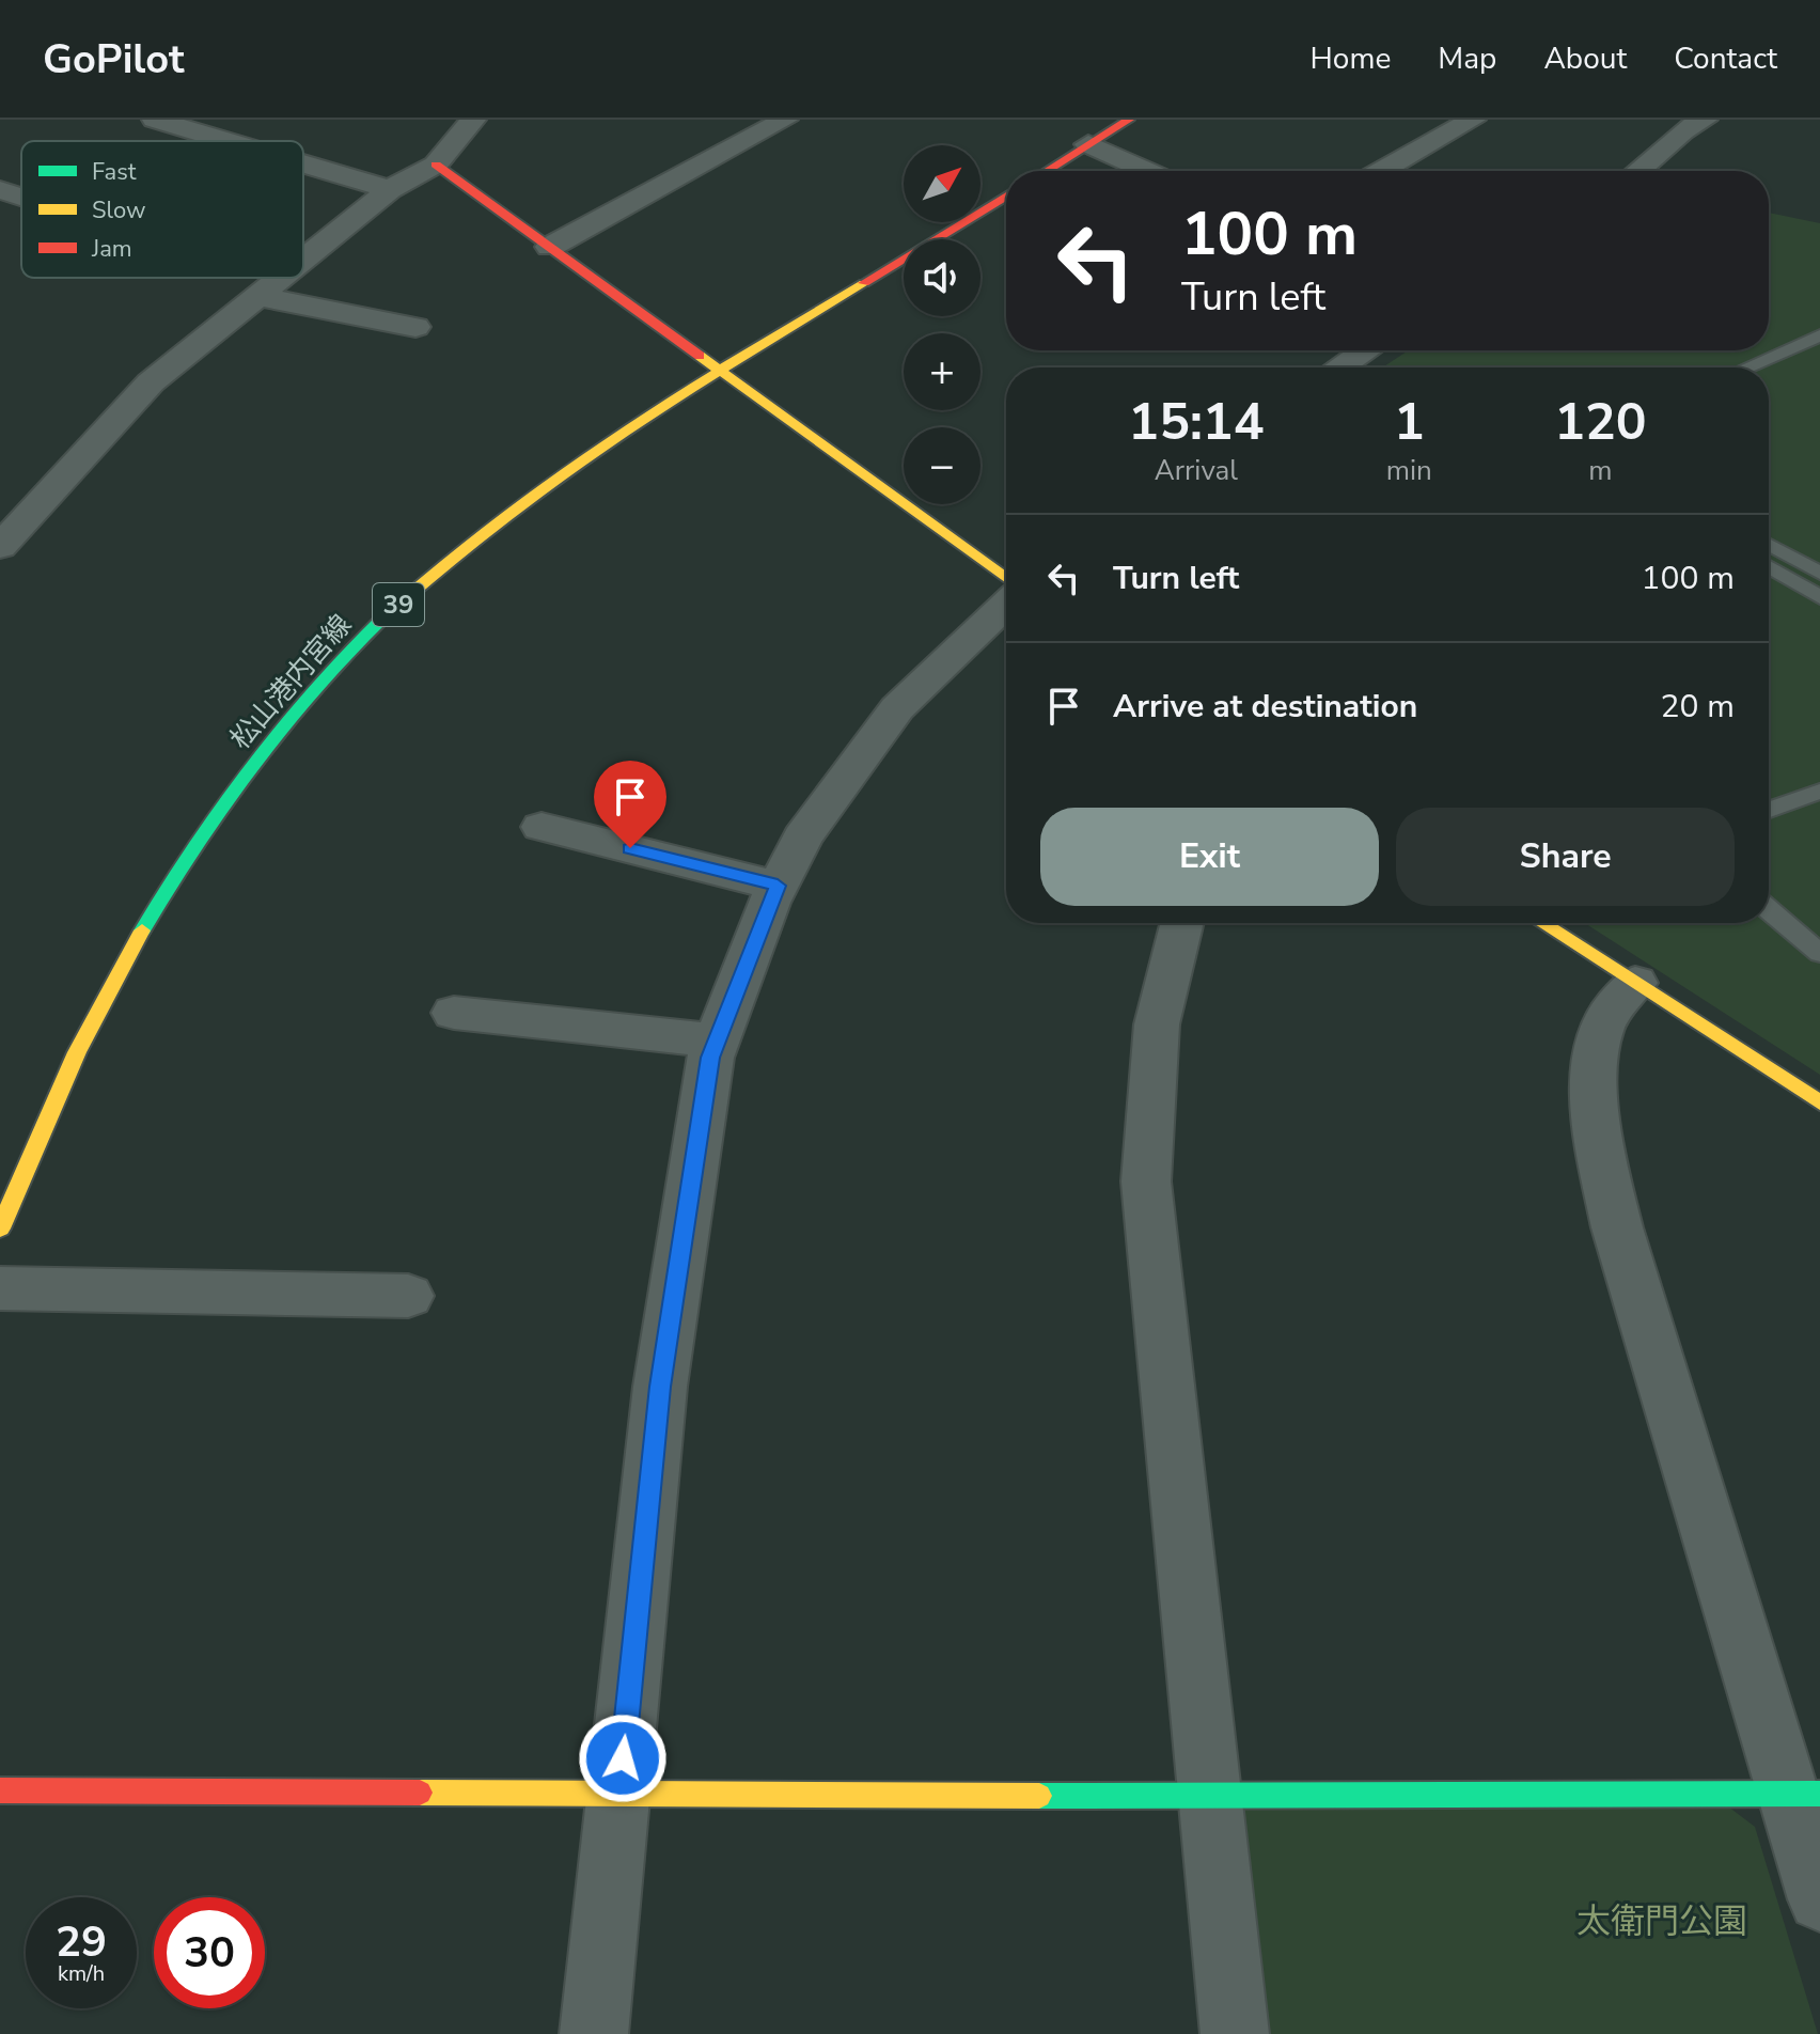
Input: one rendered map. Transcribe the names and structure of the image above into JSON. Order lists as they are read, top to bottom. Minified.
{"streets":{"street":["39","松山港内宮線"]},"parks":["太衛門公園"],"legend":["Fast","Slow","Jam"],"north":"top right","page":{"header":"GoPilot","nav":["Home","Map","About","Contact"],"map_buttons":["+","−"],"turn":["100 m","Turn left"],"eta":["15:14","Arrival","1","min","120","m"],"list":[{"name":"Turn left","value":"100 m"},{"name":"Arrive at destination","value":"20 m"}],"buttons":["Exit","Share"],"speed":"29 km/h","limit":"30"}}
